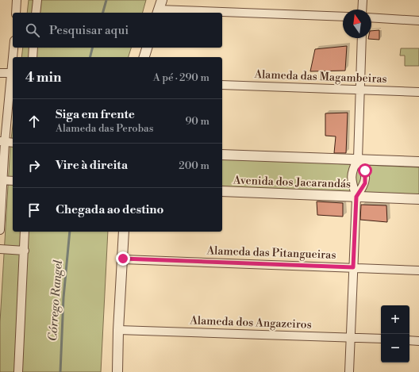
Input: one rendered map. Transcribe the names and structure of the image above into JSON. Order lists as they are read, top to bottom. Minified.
{"streets":{"street":["Alameda das Magambeiras","Avenida dos Jacarandás","Alameda das Pitangueiras","Alameda dos Angazeiros"]},"water":["Córrego Rangel"],"north":"top","page":{"search":"Pesquisar aqui","heading":["4 min","A pé · 290 m"],"list":[["Siga em frente","Alameda das Perobas","90 m"],["Vire à direita","200 m"],"Chegada ao destino"],"map_buttons":["+","−"]}}
